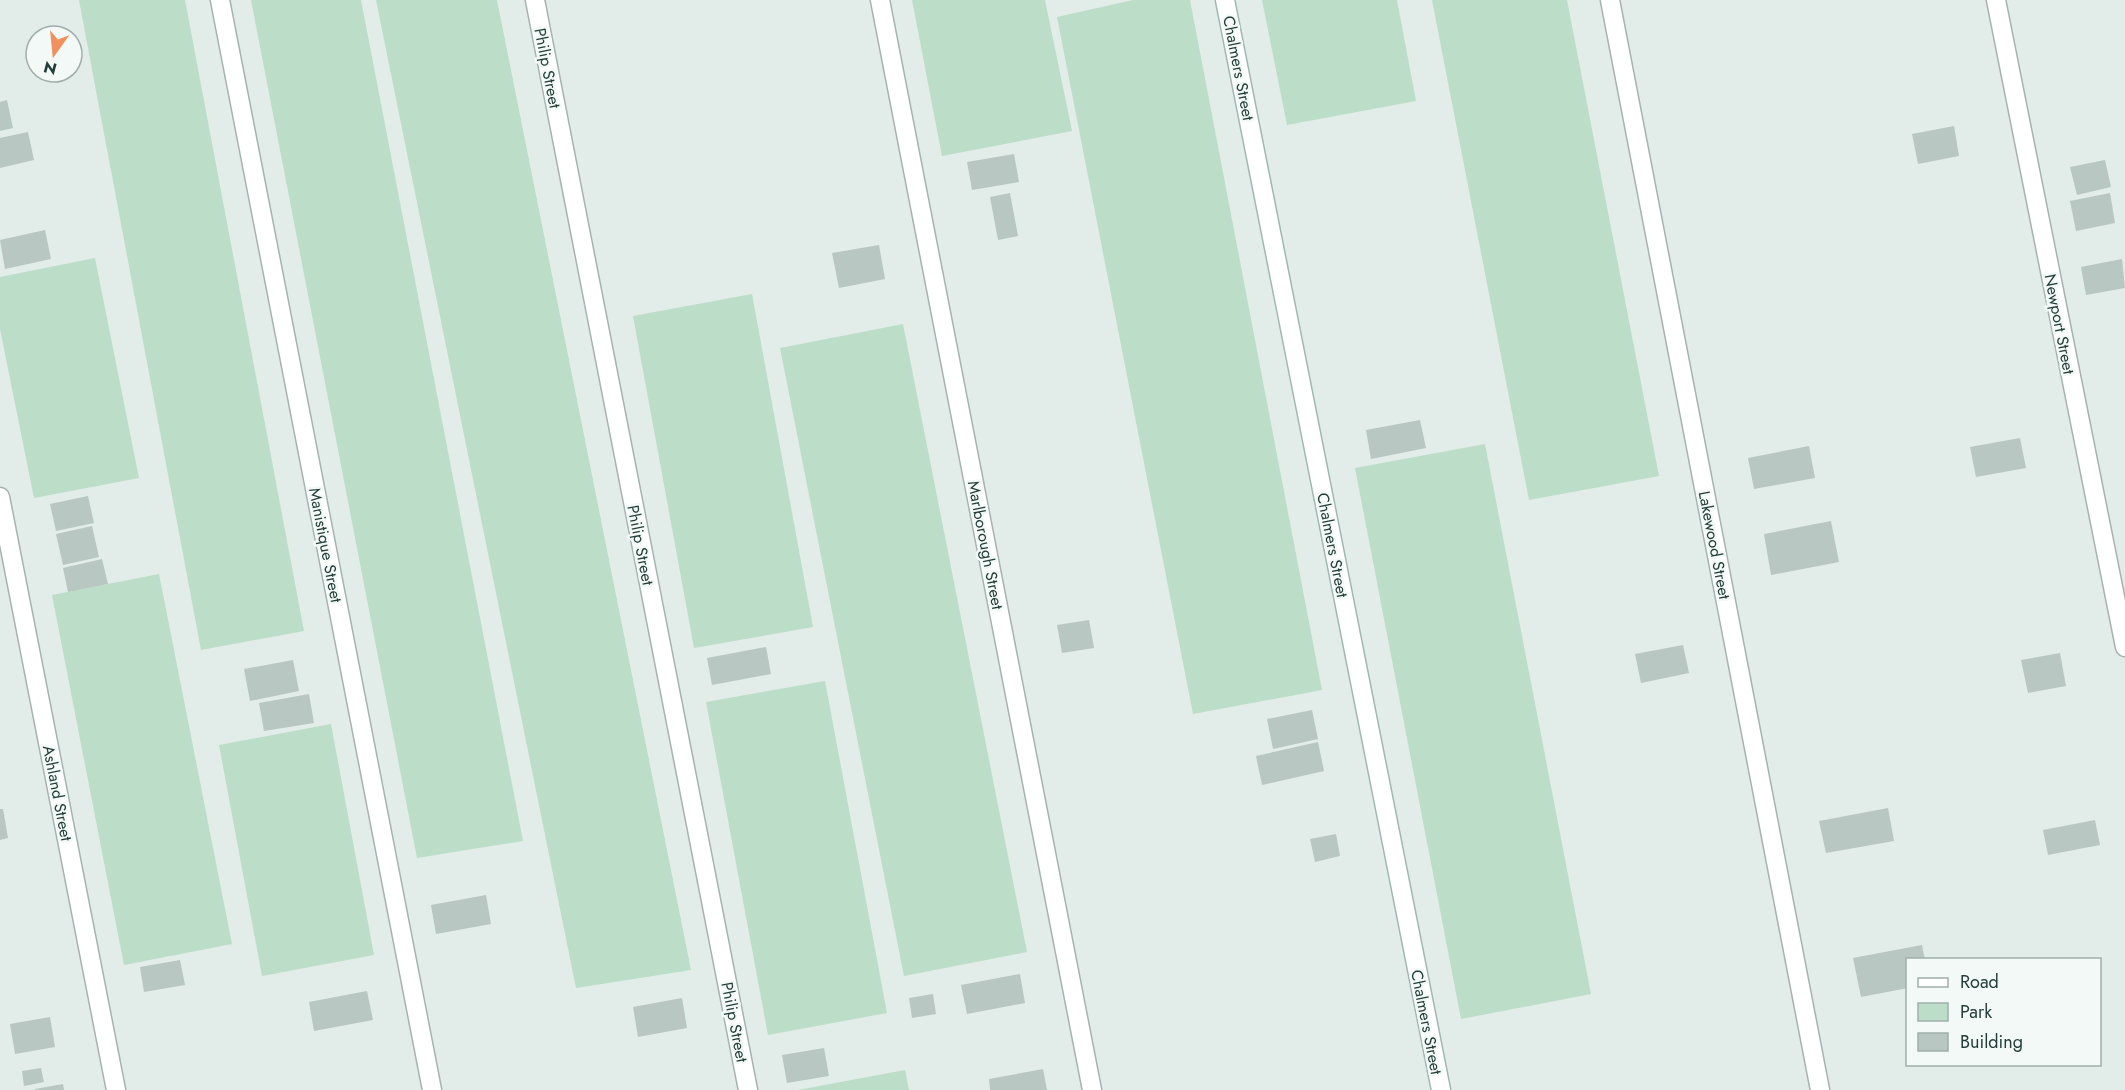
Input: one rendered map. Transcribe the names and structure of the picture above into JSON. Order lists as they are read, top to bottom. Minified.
{"streets":{"street":["Philip Street","Chalmers Street","Newport Street","Manistique Street","Marlborough Street","Lakewood Street","Ashland Street"]},"legend":["Road","Park","Building"],"north":"bottom"}
